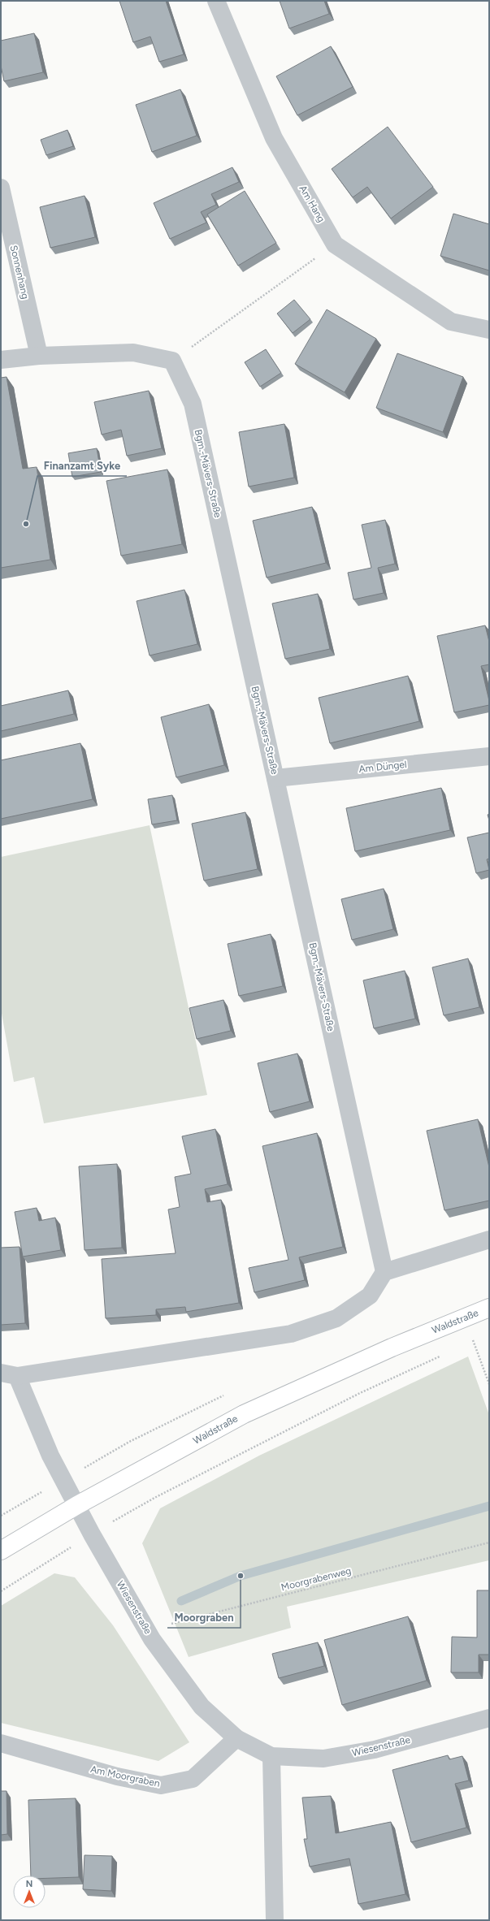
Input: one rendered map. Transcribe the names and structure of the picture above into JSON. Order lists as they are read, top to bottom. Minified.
{"streets":{"main road":["Waldstraße"],"street":["Am Hang","Sonnenhang","Bgm.-Mävers-Straße","Am Düngel","Wiesenstraße","Am Moorgraben"],"path":["Moorgrabenweg"]},"crossings":[["Bgm.-Mävers-Straße","Am Düngel"],["Waldstraße","Wiesenstraße"],["Moorgrabenweg","Wiesenstraße"],["Wiesenstraße","Am Moorgraben"]],"places":["Finanzamt Syke","Moorgraben"],"north":"top"}
